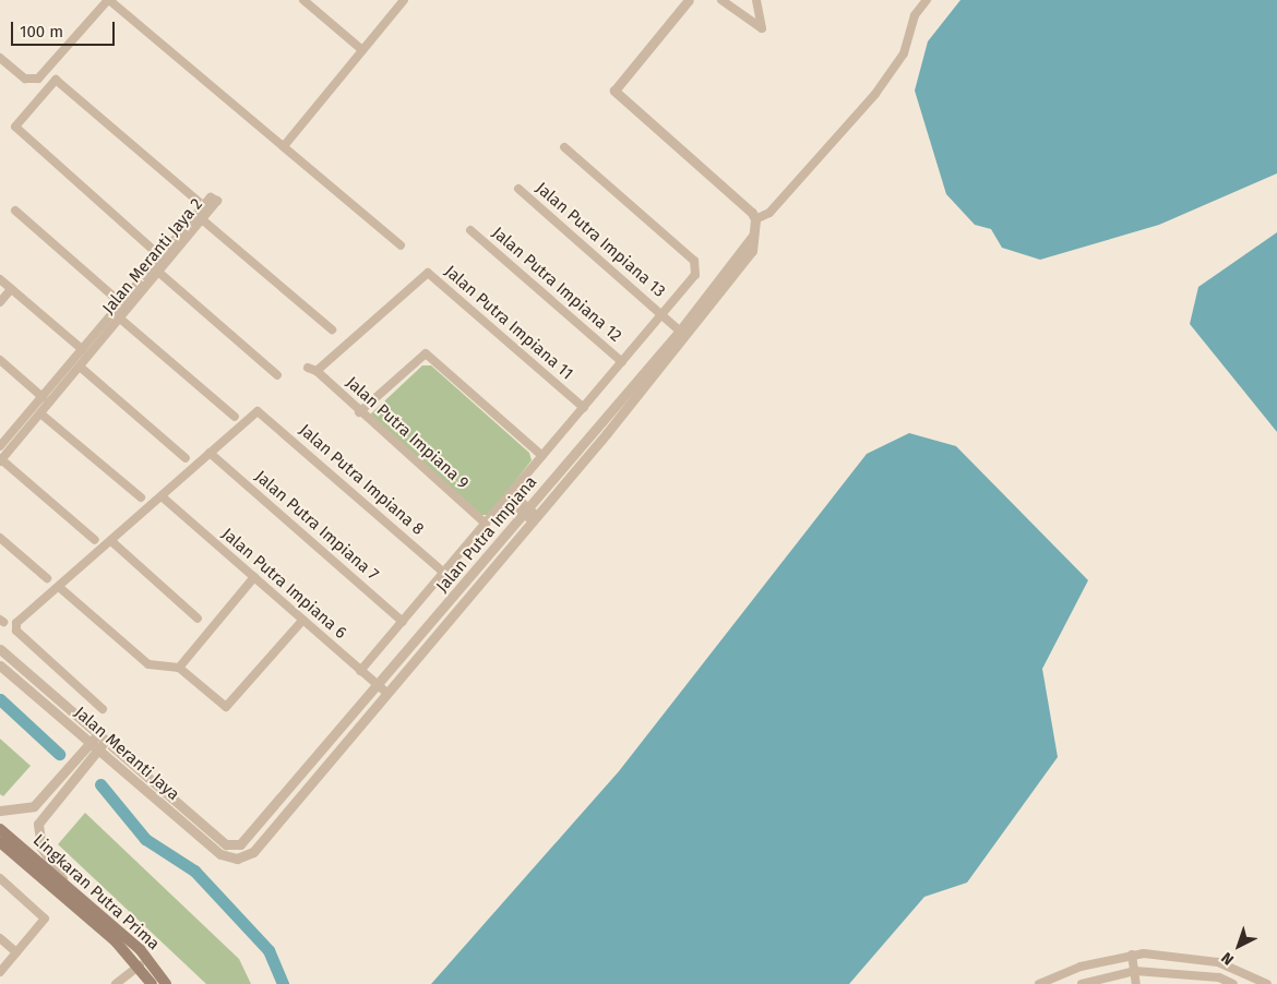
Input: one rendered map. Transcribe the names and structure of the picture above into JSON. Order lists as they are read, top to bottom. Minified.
{"streets":{"main road":["Lingkaran Putra Prima"],"street":["Jalan Putra Impiana 13","Jalan Meranti Jaya 2","Jalan Putra Impiana 12","Jalan Putra Impiana 11","Jalan Putra Impiana 9","Jalan Putra Impiana 8","Jalan Putra Impiana 7","Jalan Putra Impiana","Jalan Putra Impiana 6","Jalan Meranti Jaya"]},"crossings":[["Jalan Putra Impiana 13","Jalan Putra Impiana"],["Jalan Putra Impiana 11","Jalan Putra Impiana 9"],["Jalan Putra Impiana 8","Jalan Putra Impiana 7"],["Jalan Putra Impiana","Jalan Putra Impiana 6"],["Jalan Putra Impiana","Jalan Meranti Jaya"]],"scale_bar":"100 m","north":"bottom left"}
